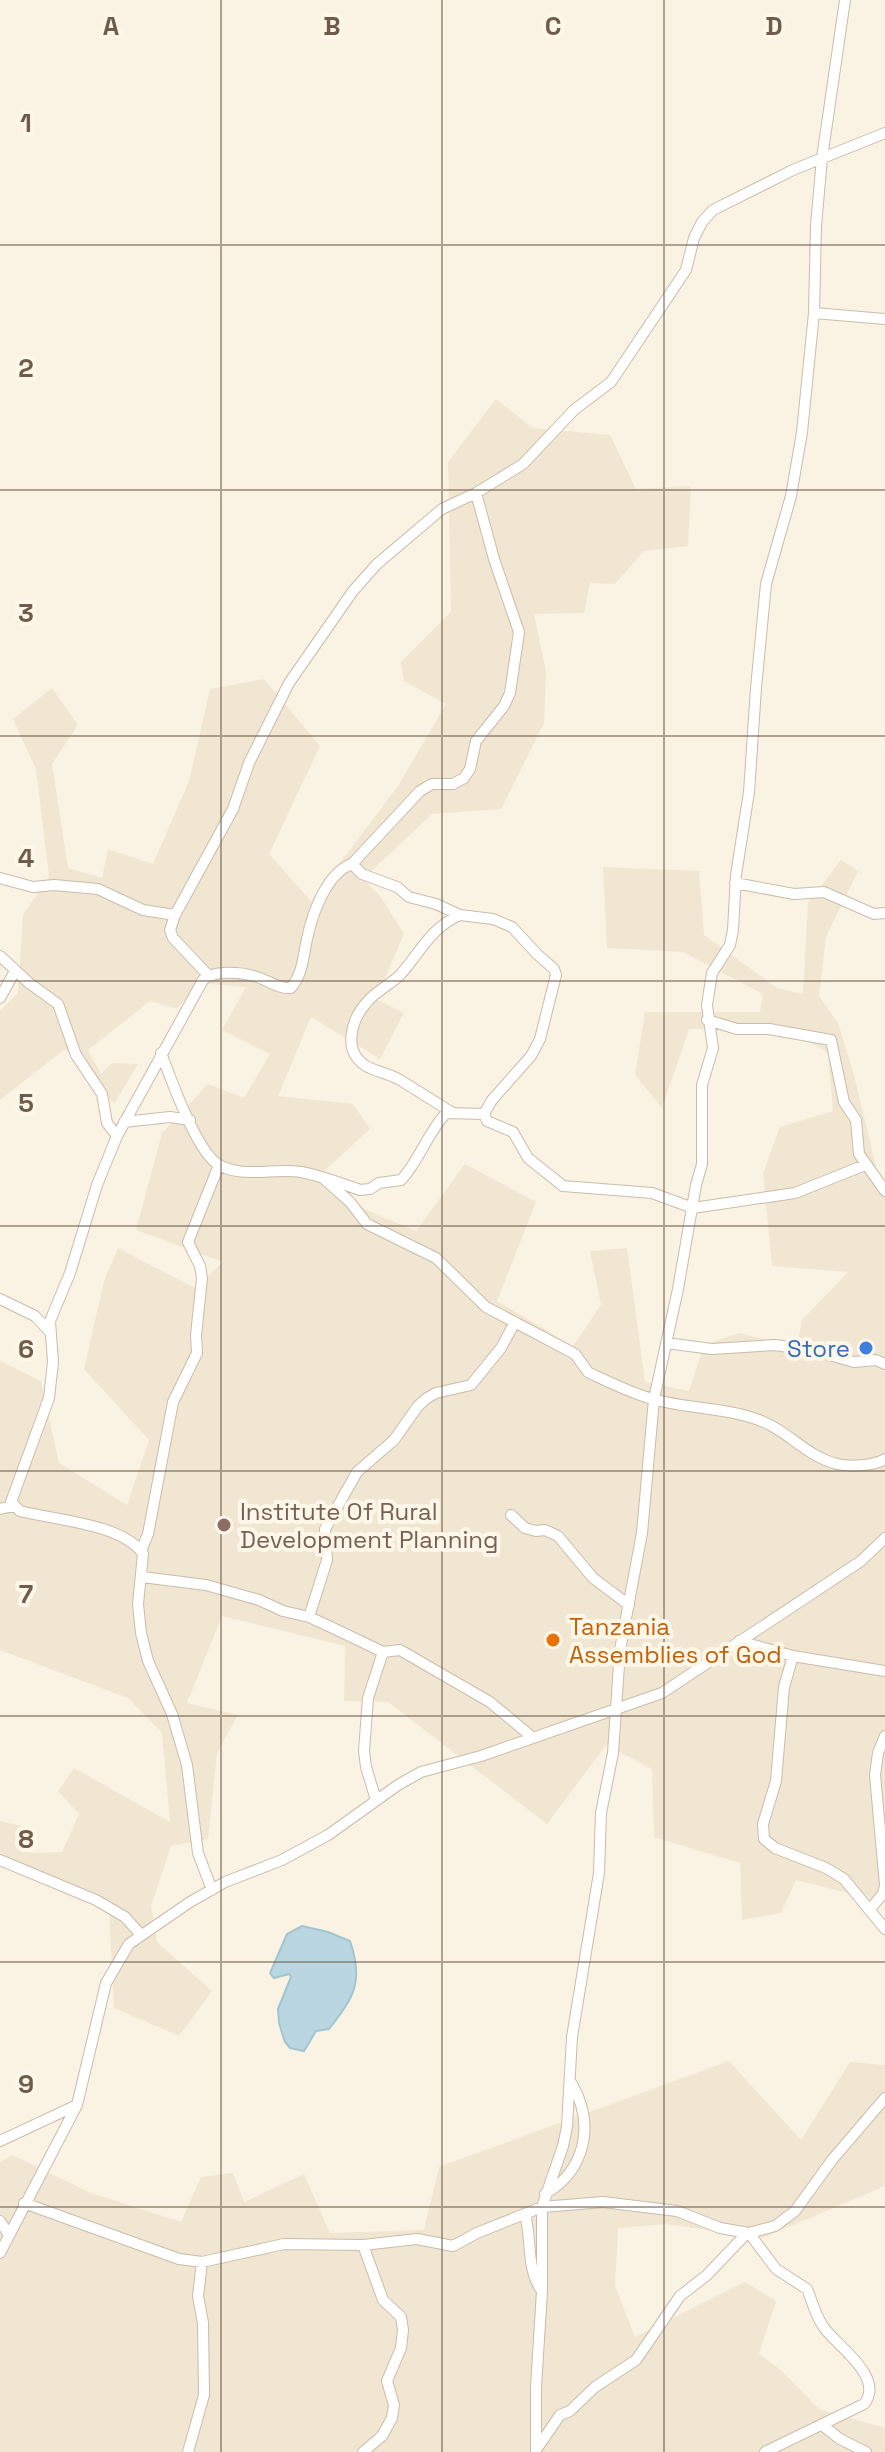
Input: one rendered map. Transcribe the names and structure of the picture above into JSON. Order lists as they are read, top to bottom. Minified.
{"places":["Store","Institute Of Rural Development Planning","Tanzania Assemblies of God"],"grid":{"columns":["A","B","C","D"],"rows":["1","2","3","4","5","6","7","8","9"]}}
